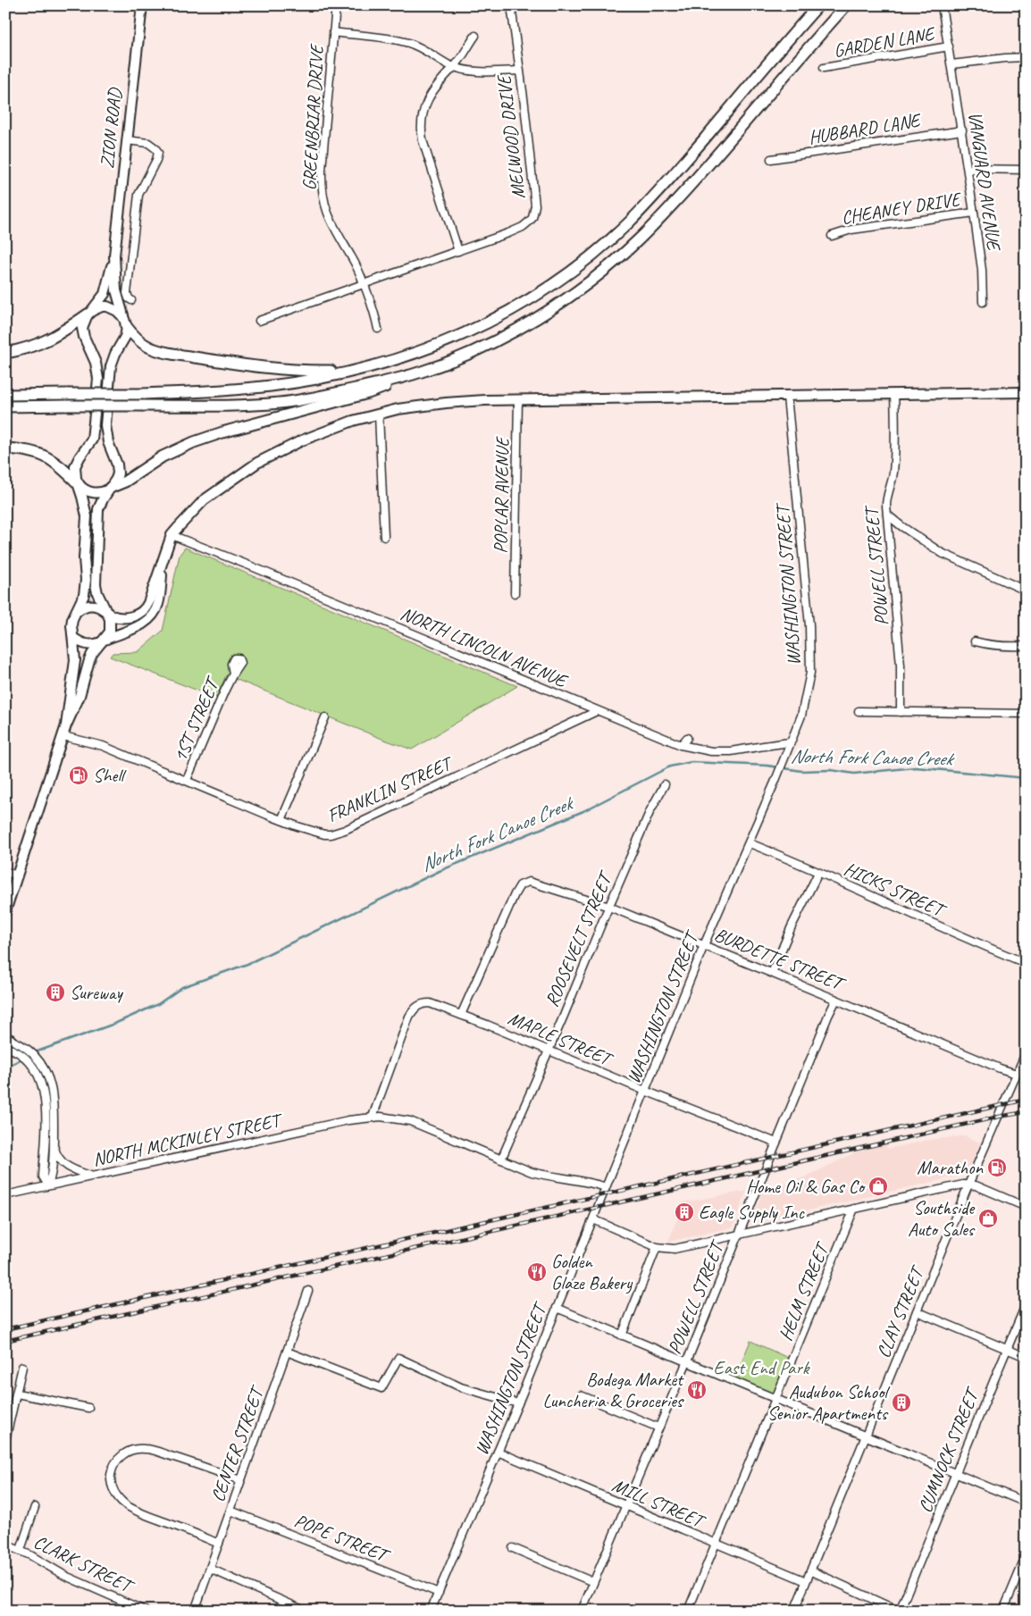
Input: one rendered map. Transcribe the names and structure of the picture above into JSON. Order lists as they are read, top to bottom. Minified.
{"streets":{"main road":["ZION ROAD"],"street":["GARDEN LANE","GREENBRIAR DRIVE","HUBBARD LANE","MELWOOD DRIVE","VANGUARD AVENUE","CHEANEY DRIVE","POPLAR AVENUE","POWELL STREET","WASHINGTON STREET","NORTH LINCOLN AVENUE","1ST STREET","FRANKLIN STREET","HICKS STREET","ROOSEVELT STREET","BURDETTE STREET","MAPLE STREET","NORTH MCKINLEY STREET","HELM STREET","CLAY STREET","CENTER STREET","CUMNOCK STREET","MILL STREET","POPE STREET","CLARK STREET"]},"crossings":[["GARDEN LANE","VANGUARD AVENUE"],["GREENBRIAR DRIVE","MELWOOD DRIVE"],["HUBBARD LANE","VANGUARD AVENUE"],["VANGUARD AVENUE","CHEANEY DRIVE"],["POWELL STREET","BURDETTE STREET"],["POWELL STREET","MAPLE STREET"],["POWELL STREET","MILL STREET"],["WASHINGTON STREET","NORTH LINCOLN AVENUE"],["WASHINGTON STREET","HICKS STREET"],["WASHINGTON STREET","BURDETTE STREET"],["WASHINGTON STREET","MAPLE STREET"],["WASHINGTON STREET","NORTH MCKINLEY STREET"],["WASHINGTON STREET","MILL STREET"],["WASHINGTON STREET","POPE STREET"],["NORTH LINCOLN AVENUE","FRANKLIN STREET"],["1ST STREET","FRANKLIN STREET"],["ROOSEVELT STREET","BURDETTE STREET"],["ROOSEVELT STREET","MAPLE STREET"],["ROOSEVELT STREET","NORTH MCKINLEY STREET"],["BURDETTE STREET","MAPLE STREET"],["BURDETTE STREET","CLAY STREET"],["MAPLE STREET","NORTH MCKINLEY STREET"],["HELM STREET","MILL STREET"],["CLAY STREET","MILL STREET"],["CENTER STREET","POPE STREET"]],"water":["North Fork Canoe Creek"],"parks":["East End Park"],"places":{"fuel station":["Shell","Marathon"],"building":["Sureway","Eagle Supply Inc","Audubon School Senior Apartments"],"shop":["Home Oil & Gas Co","Southside Auto Sales"],"restaurant":["Golden Glaze Bakery","Bodega Market Luncheria & Groceries"]}}
